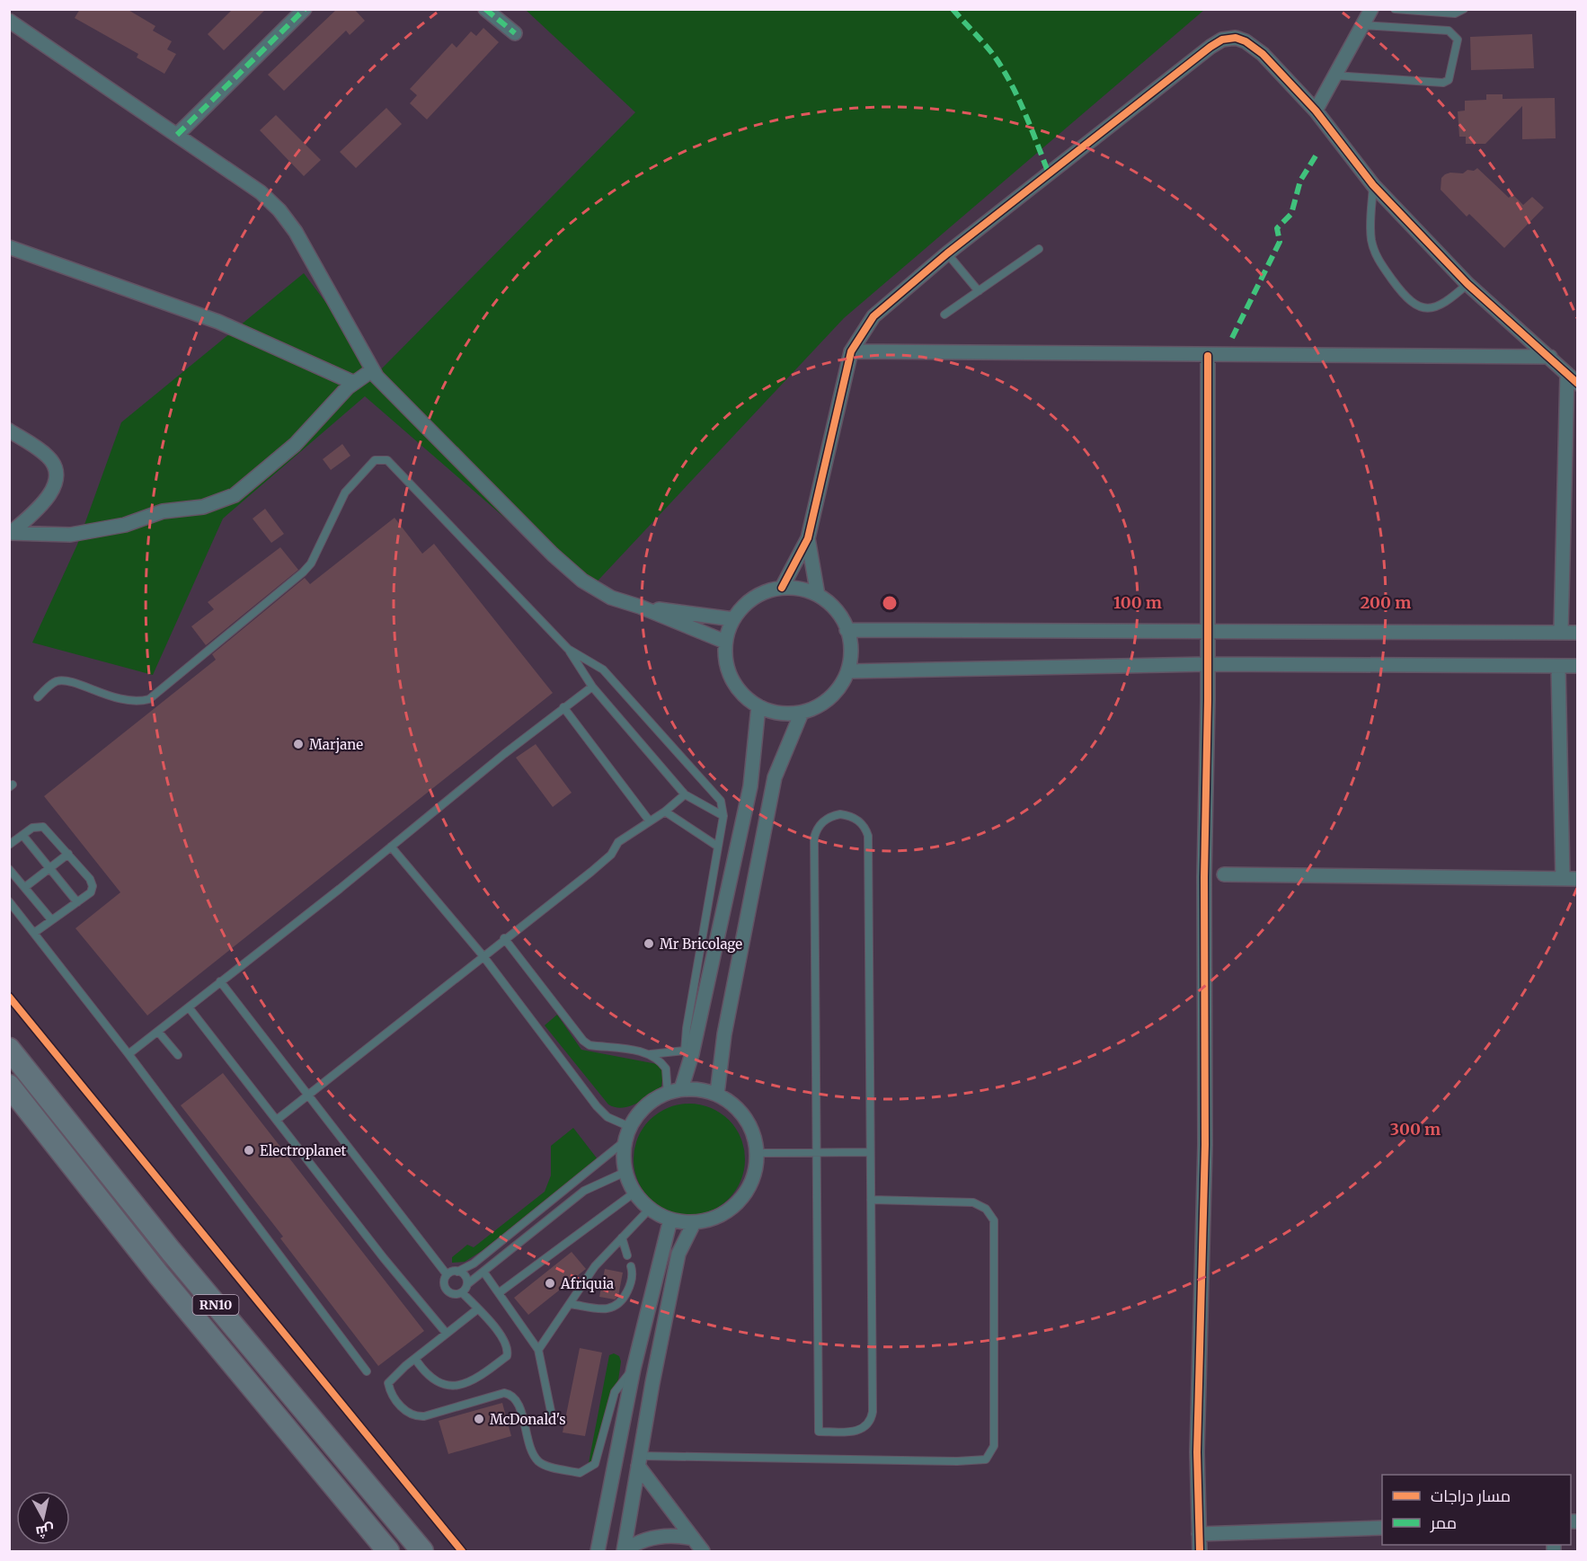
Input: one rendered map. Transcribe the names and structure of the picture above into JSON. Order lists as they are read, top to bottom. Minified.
{"streets":{"main road":["RN10"]},"places":["Marjane","Mr Bricolage","Electroplanet","Afriquia","McDonald's"],"legend":["مسار دراجات","ممر"],"north":"bottom","rings":["100 m","200 m","300 m"]}
